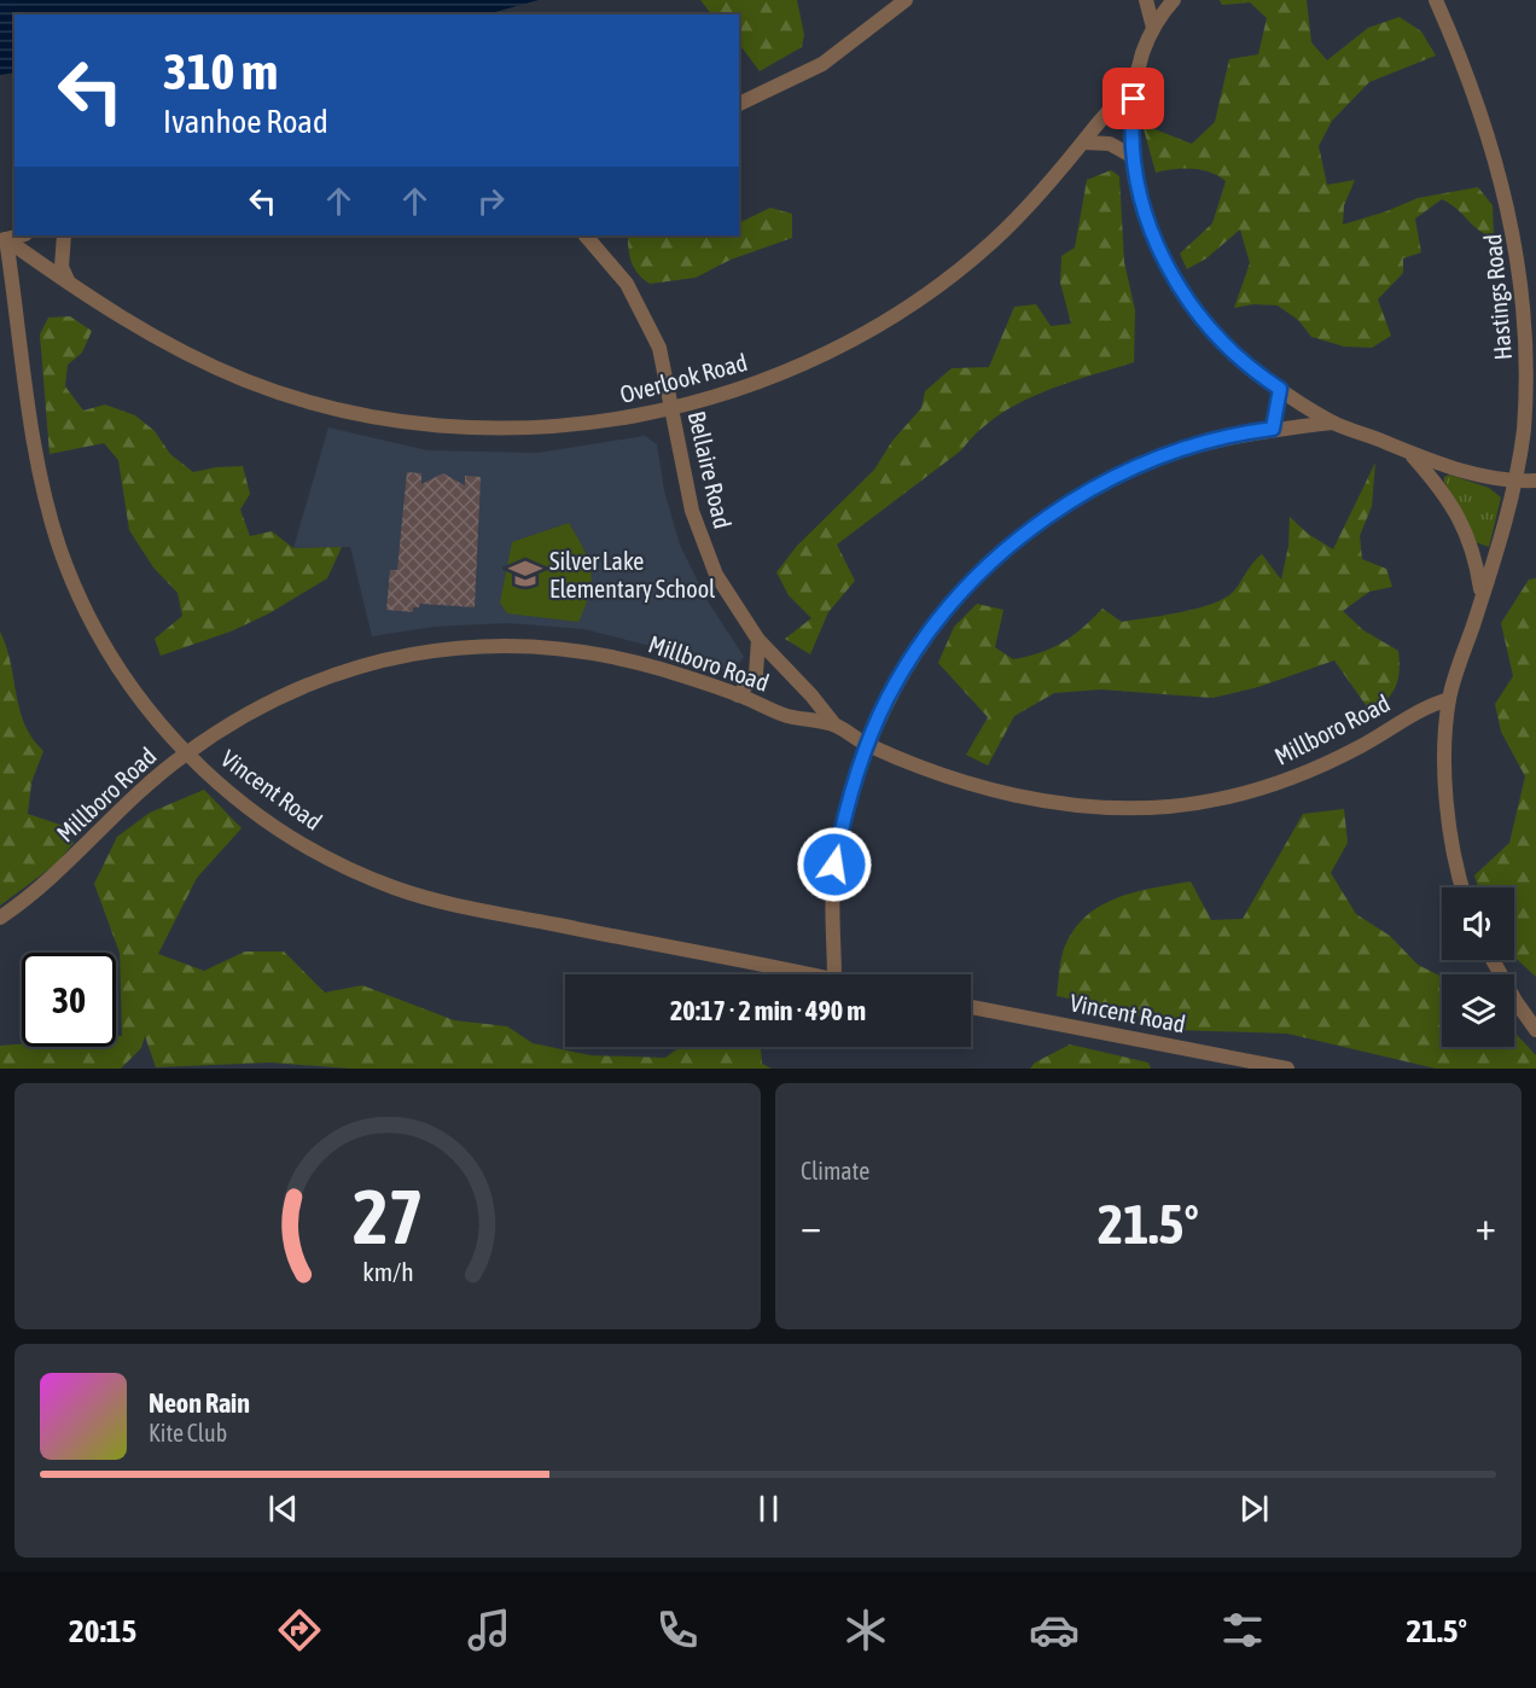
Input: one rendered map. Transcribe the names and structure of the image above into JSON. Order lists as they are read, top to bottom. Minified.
{"streets":{"street":["Hastings Road","Overlook Road","Bellaire Road","Millboro Road","Vincent Road"]},"crossings":[["Hastings Road","Millboro Road"],["Overlook Road","Bellaire Road"],["Overlook Road","Vincent Road"],["Bellaire Road","Millboro Road"],["Millboro Road","Vincent Road"]],"places":{"school or university":["Silver Lake Elementary School"]},"page":{"turn":["310 m","Ivanhoe Road"],"limit":"30","trip":"20:17 · 2 min · 490 m","tile":"Climate","heat":["−","21.5°","+"],"song":["Neon Rain","Kite Club"],"tabs":["20:15","21.5°"],"gauge":["27","km/h"]}}
